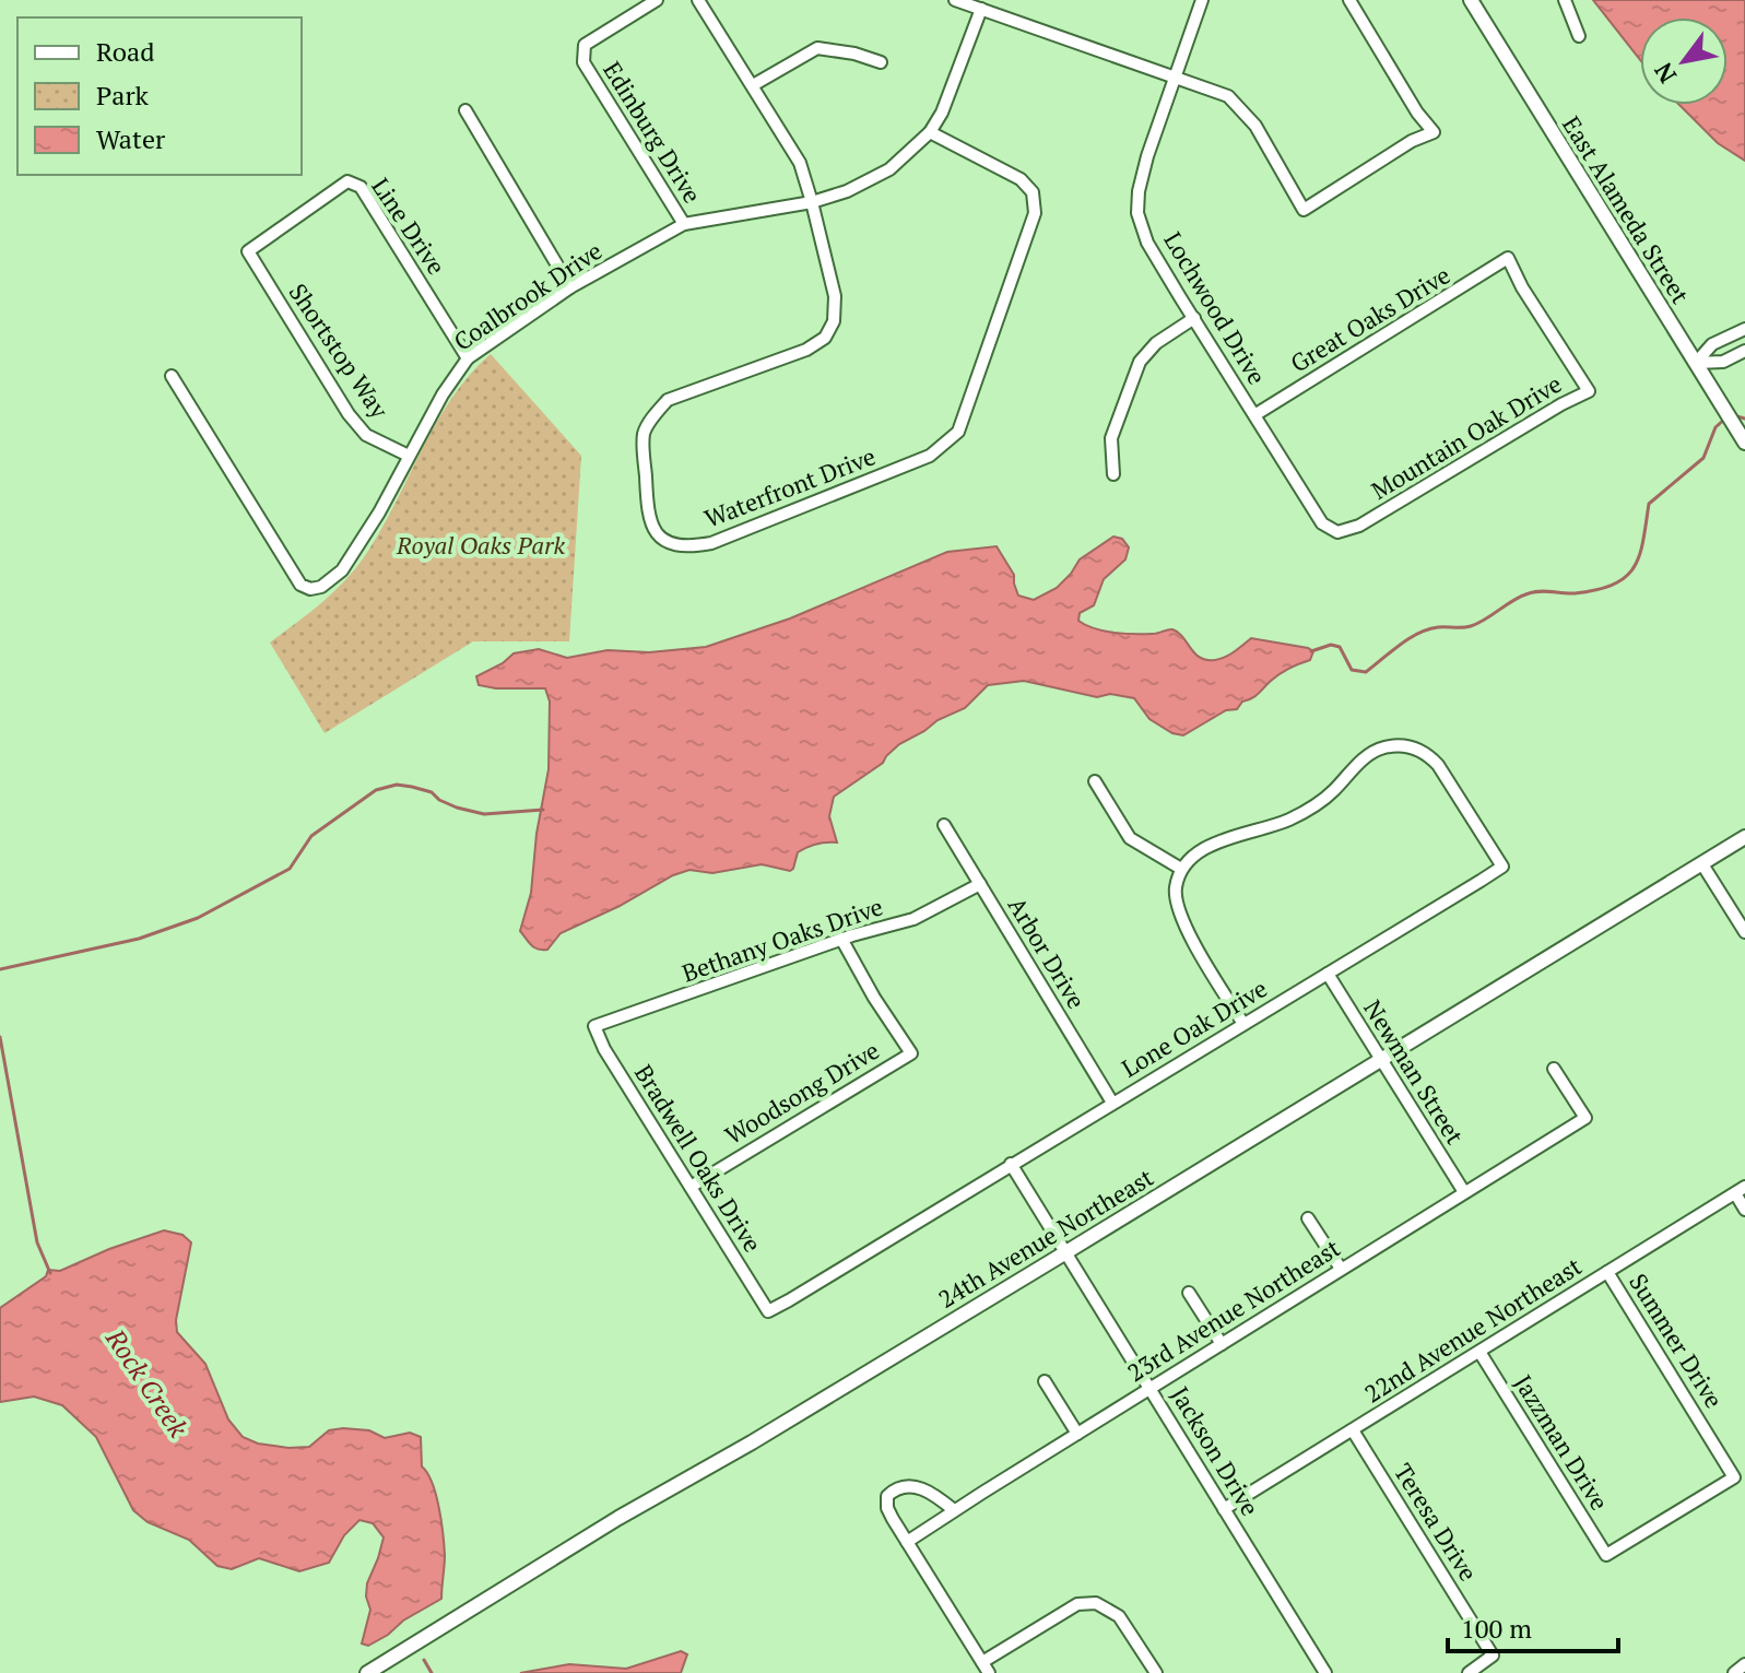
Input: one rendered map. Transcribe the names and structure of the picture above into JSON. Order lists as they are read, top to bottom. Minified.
{"streets":{"street":["Edinburg Drive","East Alameda Street","Line Drive","Coalbrook Drive","Lochwood Drive","Great Oaks Drive","Shortstop Way","Mountain Oak Drive","Waterfront Drive","Bethany Oaks Drive","Arbor Drive","Lone Oak Drive","Newman Street","Woodsong Drive","Bradwell Oaks Drive","24th Avenue Northeast","23rd Avenue Northeast","22nd Avenue Northeast","Summer Drive","Jazzman Drive","Jackson Drive","Teresa Drive"]},"crossings":[["Edinburg Drive","Coalbrook Drive"],["Line Drive","Coalbrook Drive"],["Line Drive","Shortstop Way"],["Coalbrook Drive","Shortstop Way"],["Coalbrook Drive","Waterfront Drive"],["Lochwood Drive","Great Oaks Drive"],["Lochwood Drive","Mountain Oak Drive"],["Great Oaks Drive","Mountain Oak Drive"],["Bethany Oaks Drive","Arbor Drive"],["Bethany Oaks Drive","Woodsong Drive"],["Bethany Oaks Drive","Bradwell Oaks Drive"],["Arbor Drive","Lone Oak Drive"],["Lone Oak Drive","Newman Street"],["Lone Oak Drive","Bradwell Oaks Drive"],["Lone Oak Drive","Jackson Drive"],["Newman Street","24th Avenue Northeast"],["Newman Street","23rd Avenue Northeast"],["Woodsong Drive","Bradwell Oaks Drive"],["24th Avenue Northeast","Jackson Drive"],["23rd Avenue Northeast","Jackson Drive"],["22nd Avenue Northeast","Summer Drive"],["22nd Avenue Northeast","Jazzman Drive"],["22nd Avenue Northeast","Jackson Drive"],["22nd Avenue Northeast","Teresa Drive"],["Summer Drive","Jazzman Drive"]],"water":["Rock Creek"],"parks":["Royal Oaks Park"],"legend":["Road","Park","Water"],"scale_bar":"100 m","north":"bottom left"}
